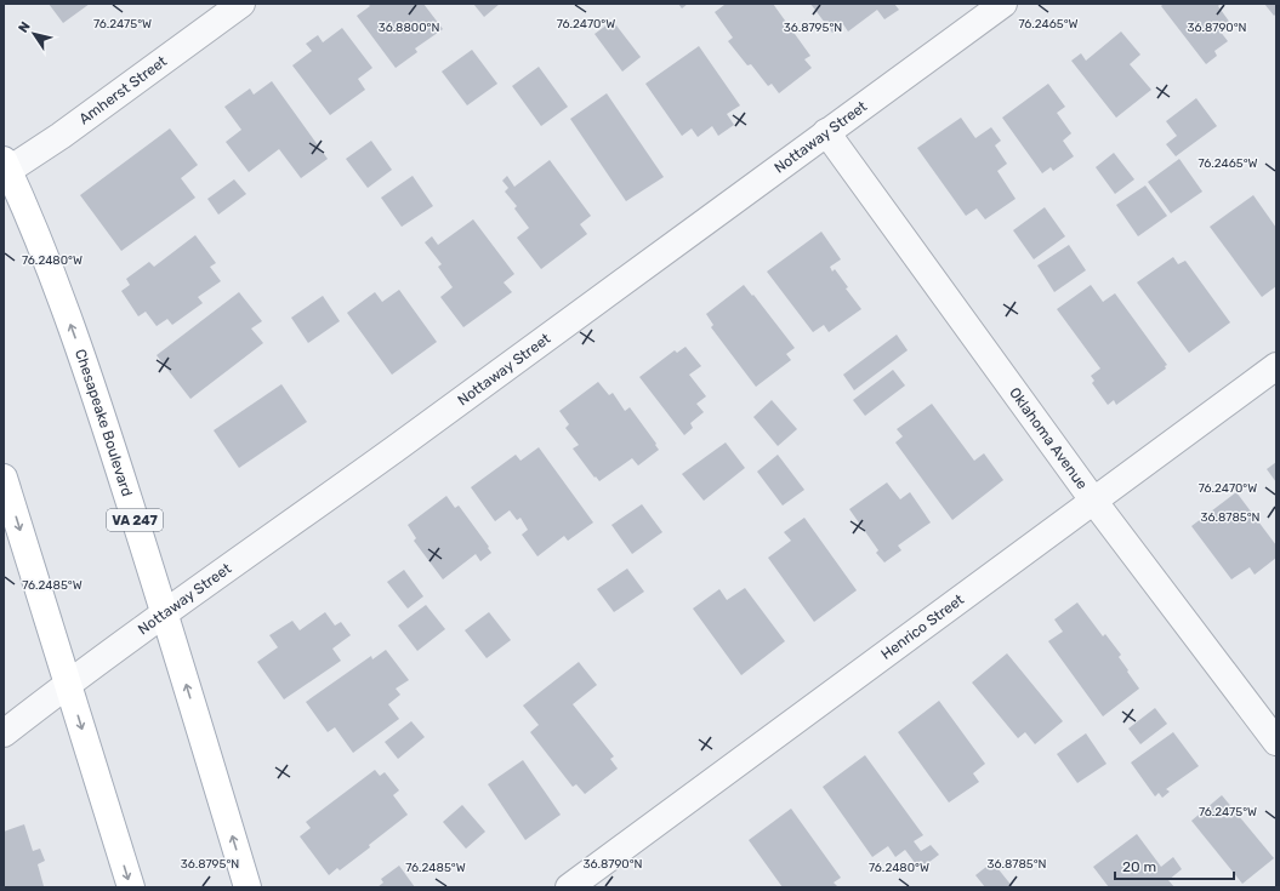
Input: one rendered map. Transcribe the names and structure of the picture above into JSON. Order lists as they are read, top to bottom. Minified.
{"streets":{"main road":["Chesapeake Boulevard","VA 247"],"street":["Amherst Street","Nottaway Street","Oklahoma Avenue","Henrico Street"]},"crossings":[["Amherst Street","Chesapeake Boulevard"],["Nottaway Street","Chesapeake Boulevard"],["Nottaway Street","Oklahoma Avenue"],["Oklahoma Avenue","Henrico Street"]],"scale_bar":"20 m","north":"top left","coordinates":["76.2465°W","76.2475°W","76.2470°W","36.8800°N","36.8795°N","36.8790°N","76.2480°W","36.8785°N","76.2485°W"]}
